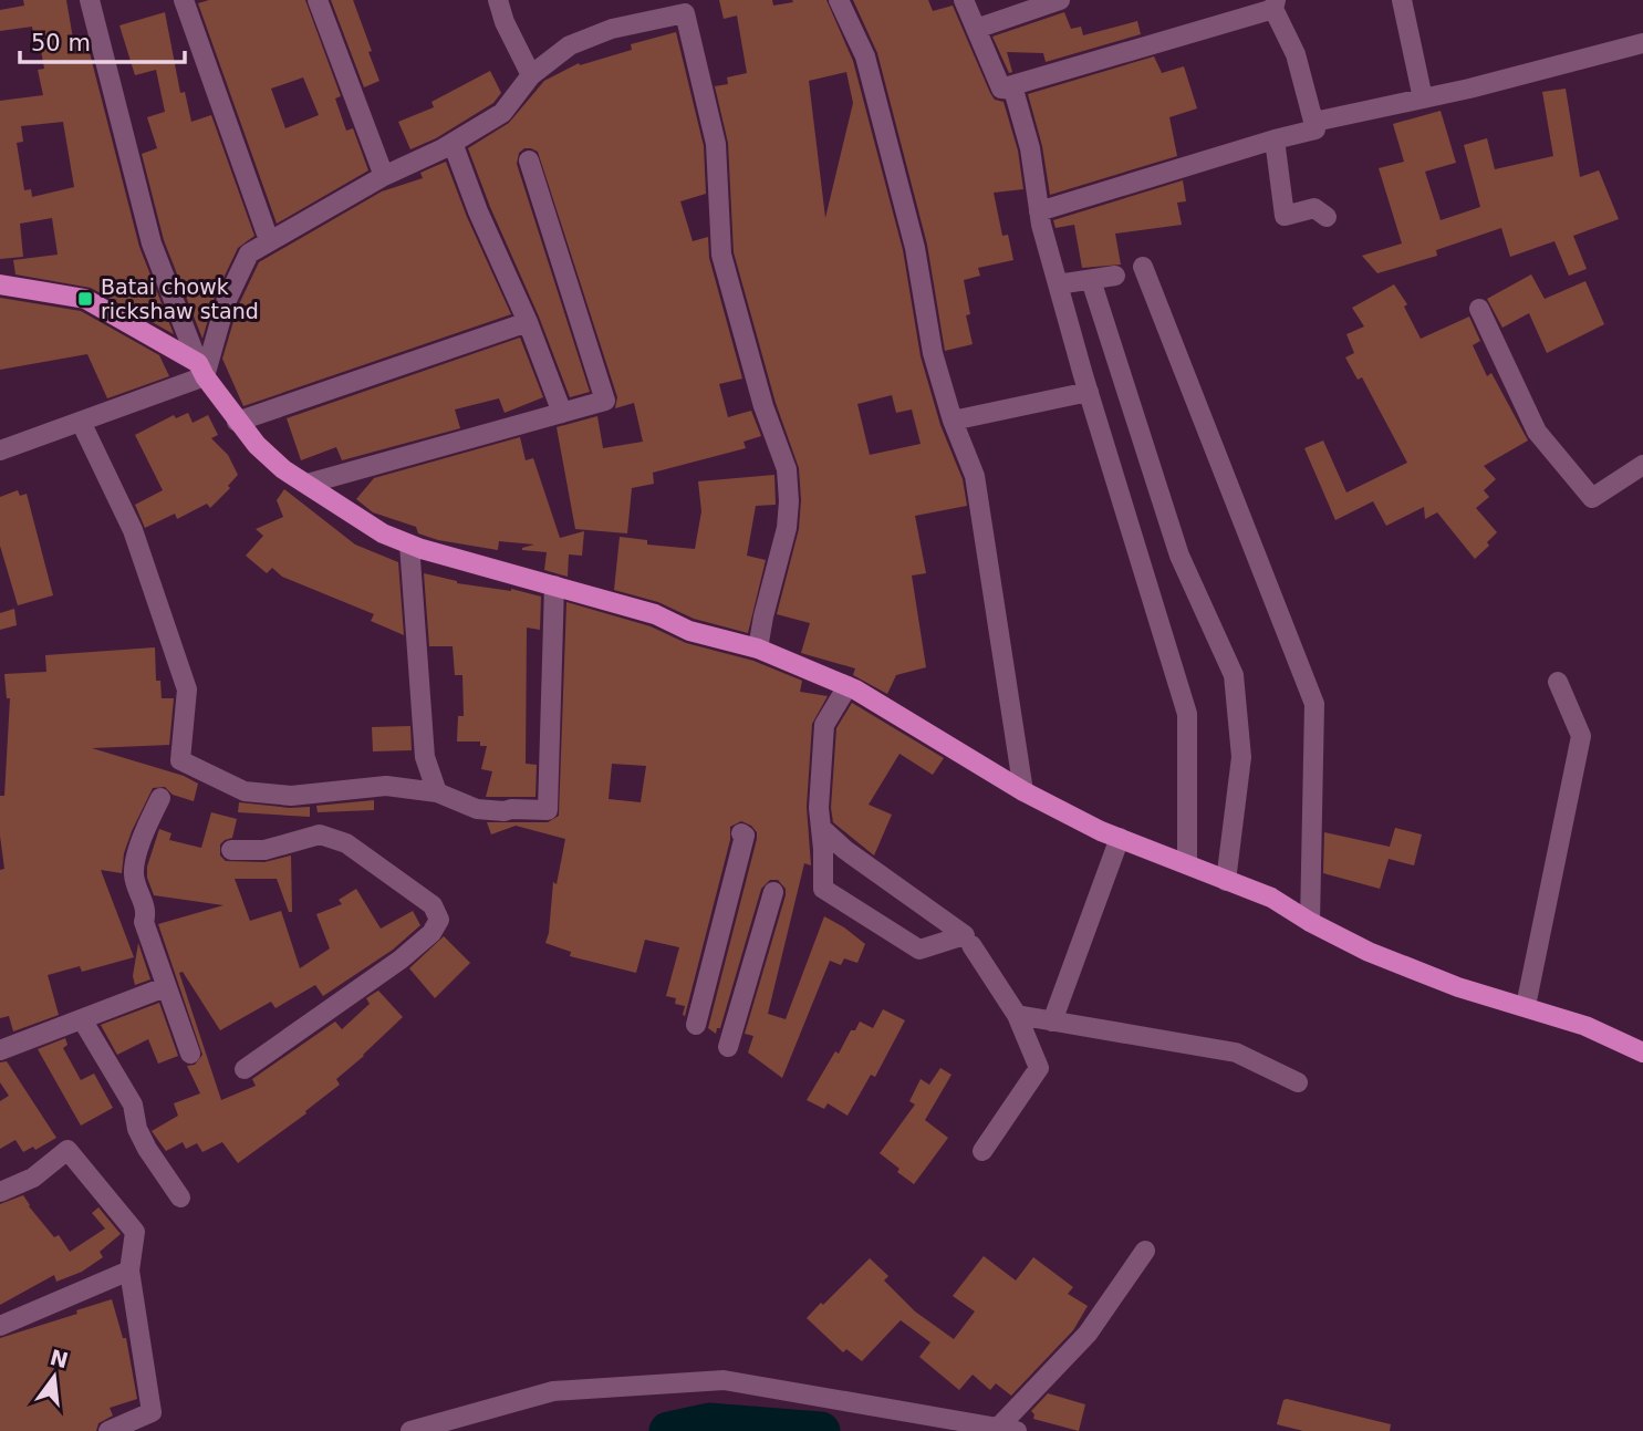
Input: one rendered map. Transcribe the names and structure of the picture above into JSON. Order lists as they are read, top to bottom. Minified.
{"places":{"transit":["Batai chowk rickshaw stand"]},"scale_bar":"50 m","north":"top"}
